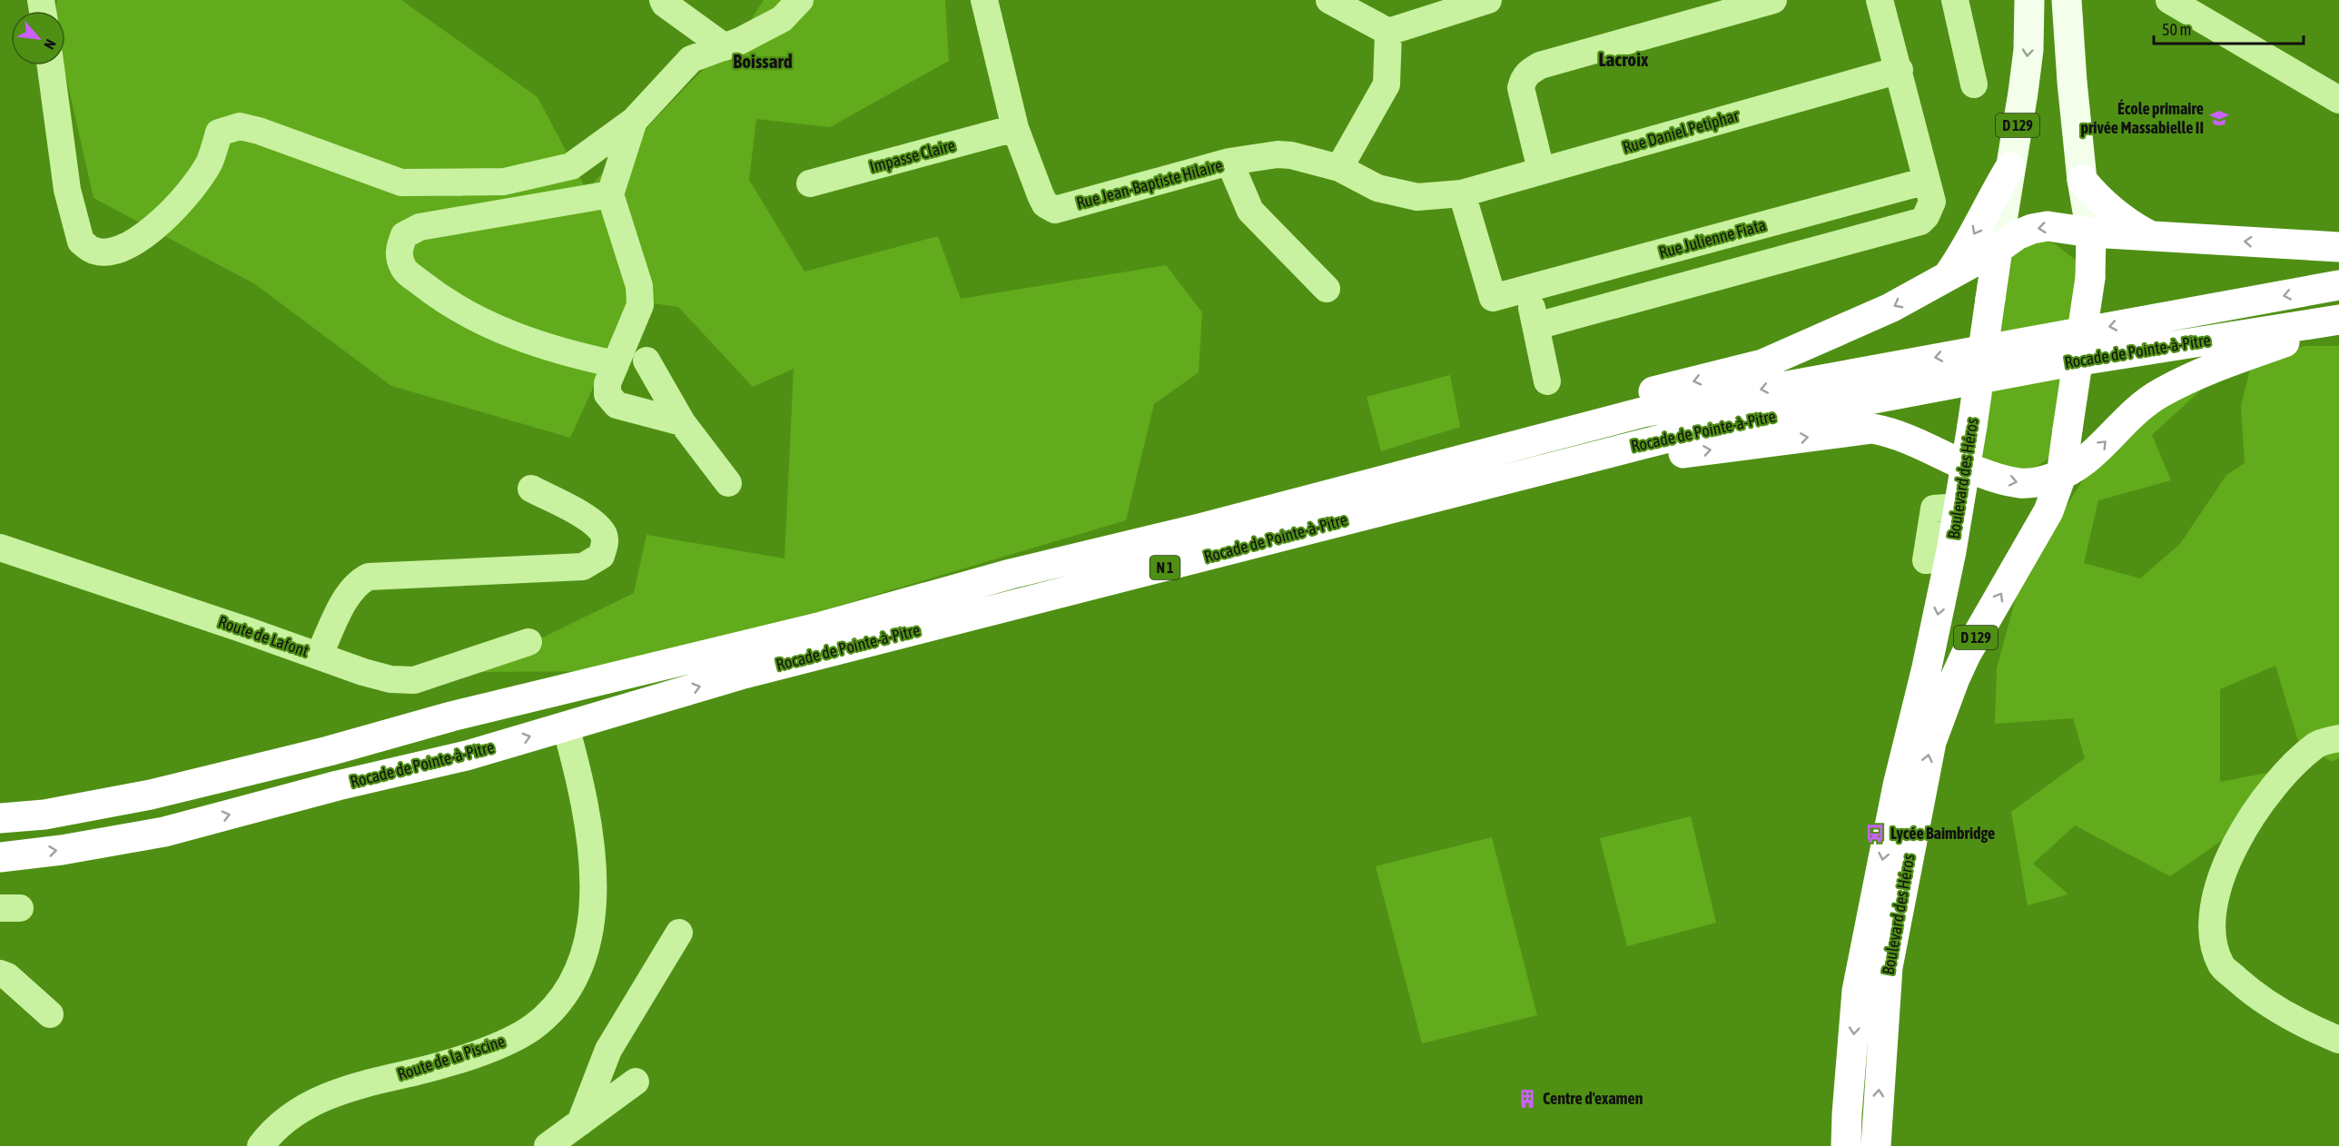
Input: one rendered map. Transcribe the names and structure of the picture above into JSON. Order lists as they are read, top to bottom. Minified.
{"streets":{"highway":["D 129","Rocade de Pointe-à-Pitre","Boulevard des Héros","N 1"],"street":["Rue Daniel Petiphar","Impasse Claire","Rue Jean-Baptiste Hilaire","Rue Julienne Fiata","Route de Lafont","Route de la Piscine"]},"crossings":[["Rue Daniel Petiphar","Rue Jean-Baptiste Hilaire"],["Rue Daniel Petiphar","Rue Julienne Fiata"],["Impasse Claire","Rue Jean-Baptiste Hilaire"],["Rue Jean-Baptiste Hilaire","Rue Julienne Fiata"],["Rocade de Pointe-à-Pitre","Route de la Piscine"]],"districts":["Lacroix","Boissard"],"places":{"school or university":["École primaire privée Massabielle II"],"bus stop":["Lycée Baimbridge"],"building":["Centre d'examen"]},"scale_bar":"50 m","north":"bottom right"}
